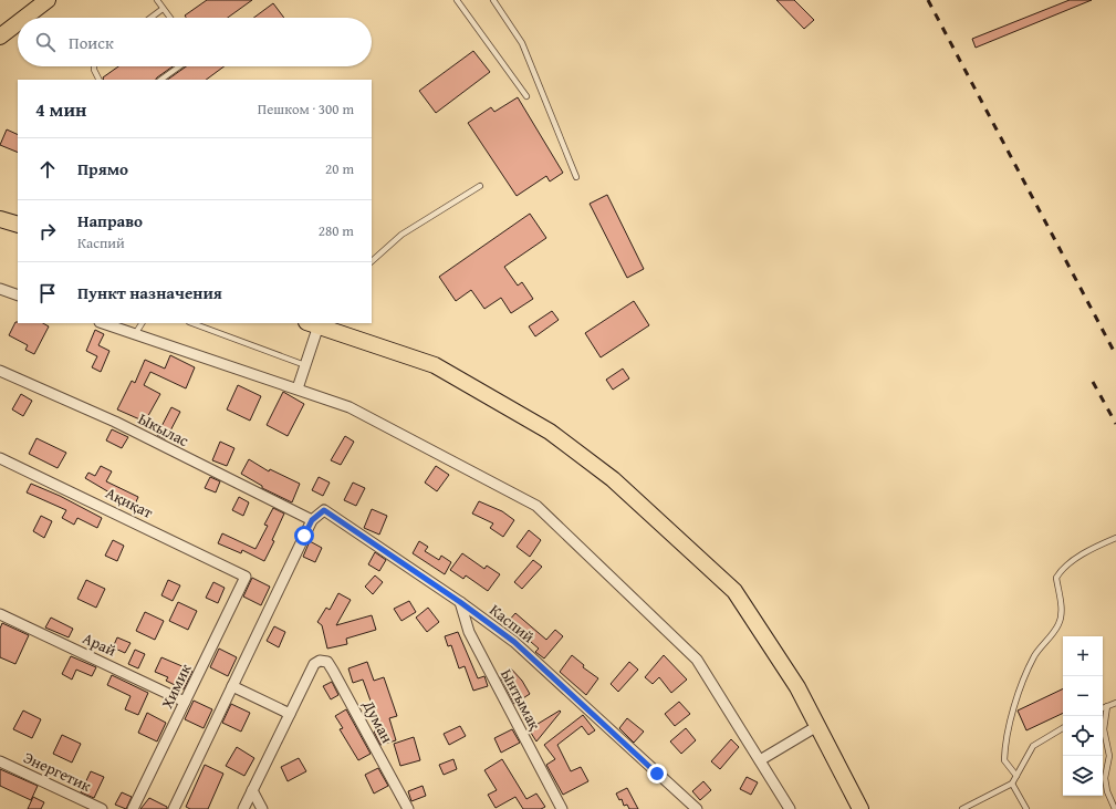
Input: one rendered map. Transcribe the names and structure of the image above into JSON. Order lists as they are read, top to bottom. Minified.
{"streets":{"street":["Ыкылас","Ақиқат","Каспий","Арай","Химик","Ынтымақ","Думан","Энергетик"]},"crossings":[["Ыкылас","Каспий"],["Ақиқат","Химик"],["Каспий","Ынтымақ"],["Арай","Химик"]],"page":{"search":"Поиск","heading":["4 мин","Пешком · 300 m"],"list":[["Прямо","20 m"],["Направо","Каспий","280 m"],"Пункт назначения"],"map_buttons":["+","−"]}}
